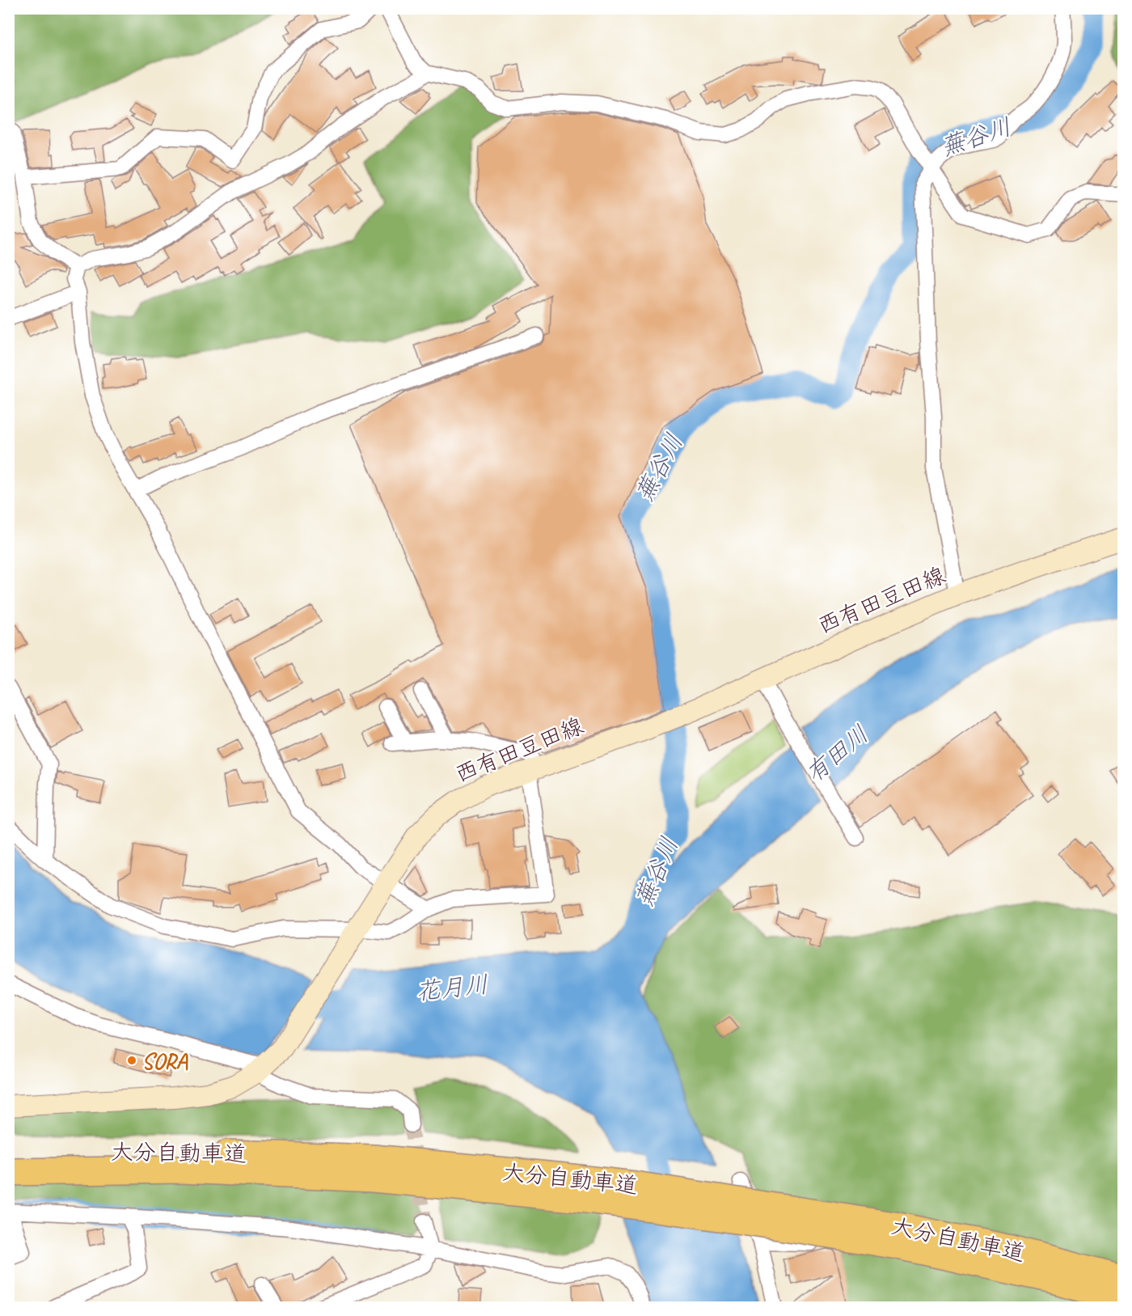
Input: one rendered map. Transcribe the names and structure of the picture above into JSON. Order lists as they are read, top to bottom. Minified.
{"streets":{"highway":["大分自動車道"],"main road":["西有田豆田線"]},"water":["蕪谷川","有田川","花月川"],"places":["SORA"]}
